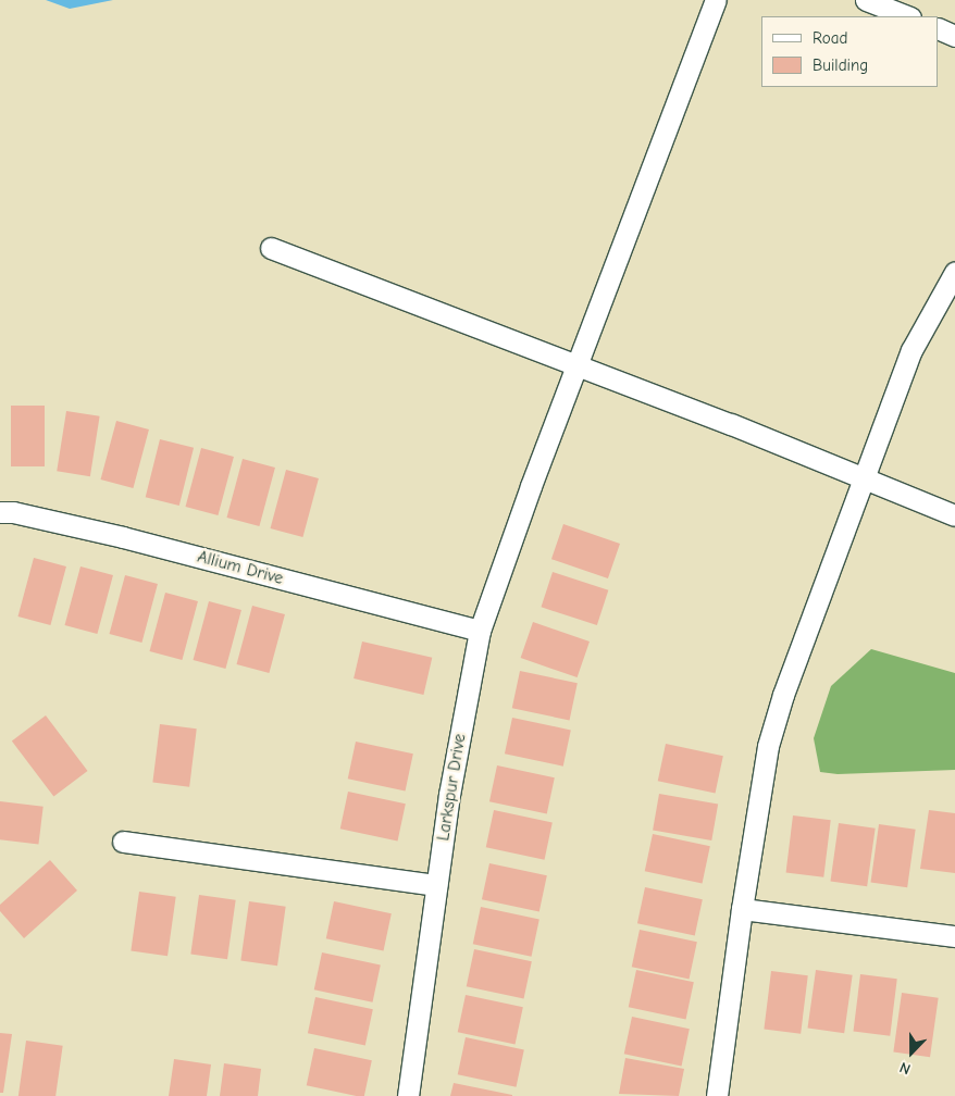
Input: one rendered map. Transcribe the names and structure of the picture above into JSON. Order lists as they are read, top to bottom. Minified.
{"streets":{"street":["Allium Drive","Larkspur Drive"]},"crossings":[["Allium Drive","Larkspur Drive"]],"legend":["Road","Building"],"north":"bottom"}
